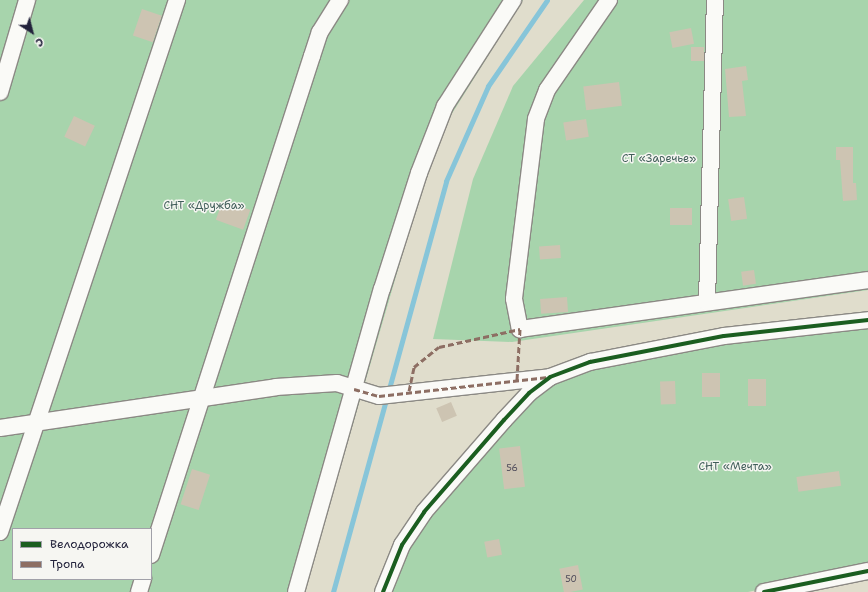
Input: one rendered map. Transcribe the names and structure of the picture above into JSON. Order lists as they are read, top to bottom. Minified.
{"parks":["СТ «Заречье»","СНТ «Дружба»","СНТ «Мечта»"],"house_numbers":["56","50"],"legend":["Велодорожка","Тропа"],"north":"bottom right"}
